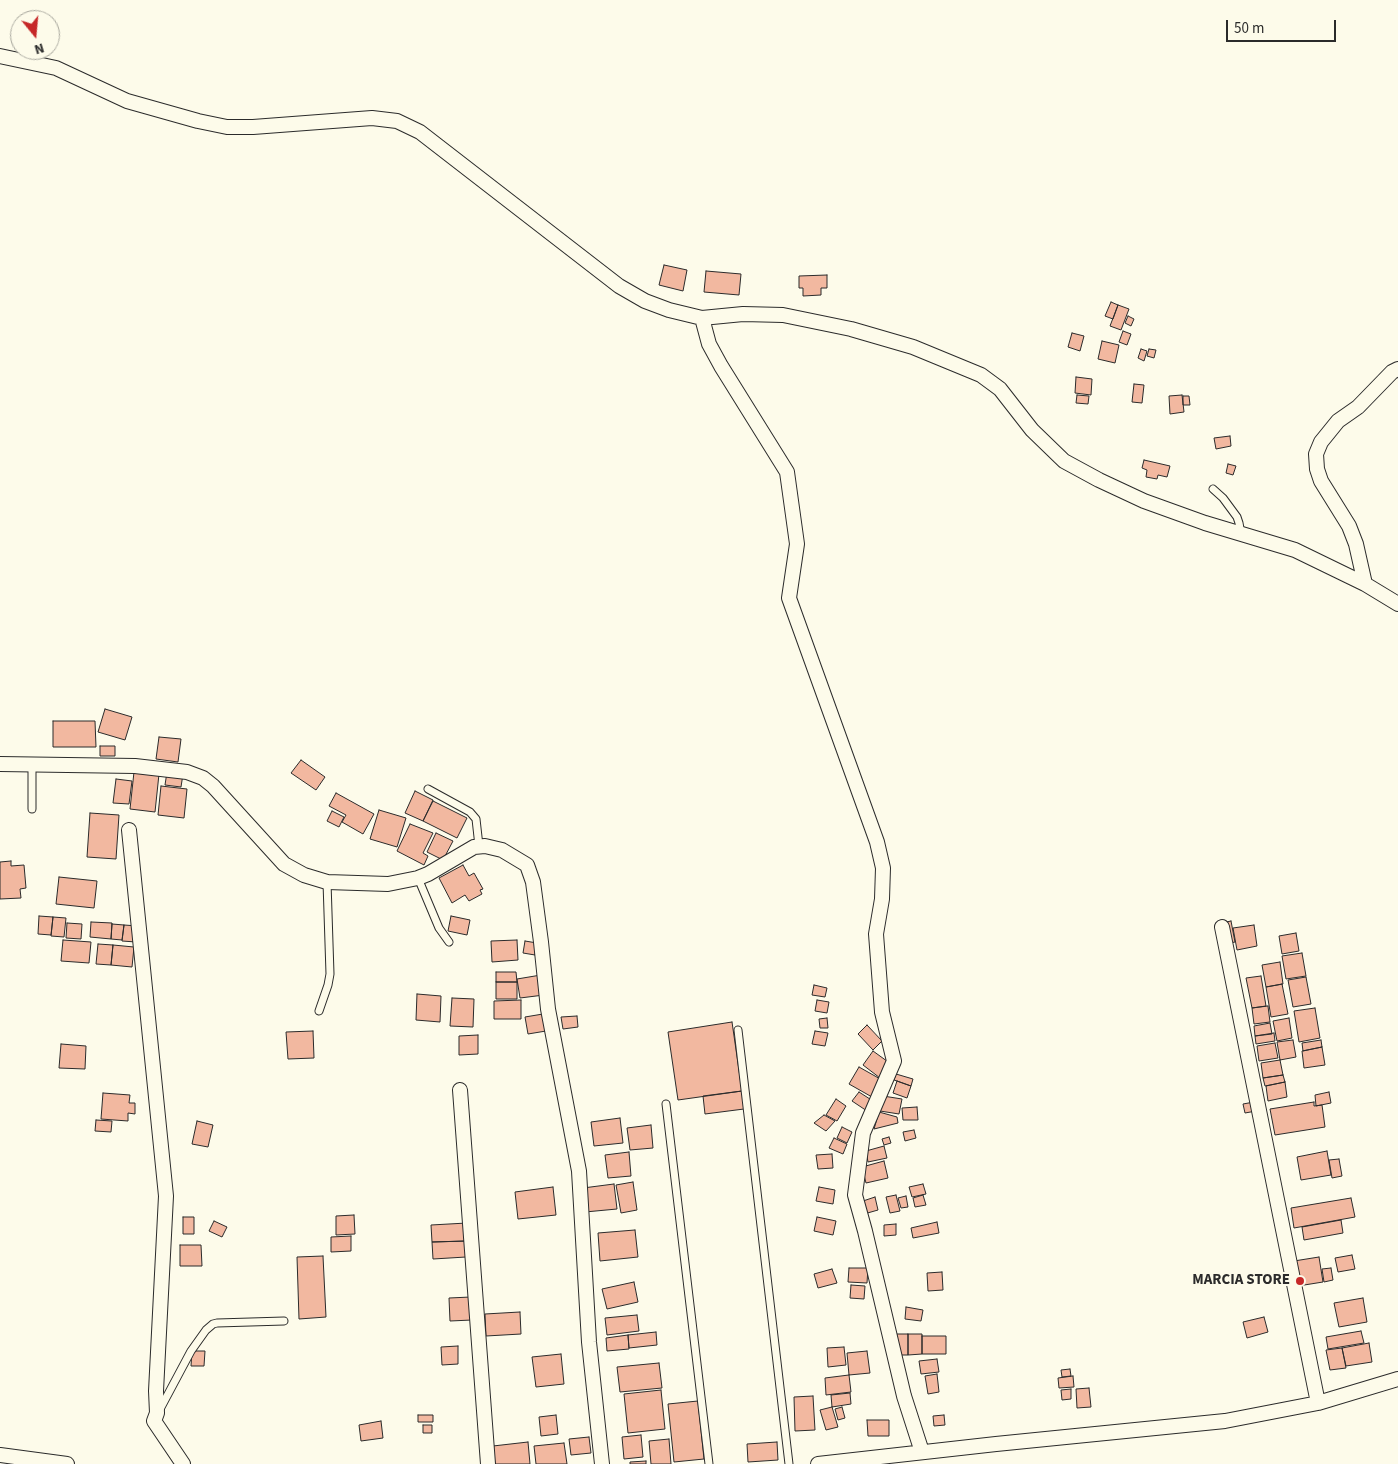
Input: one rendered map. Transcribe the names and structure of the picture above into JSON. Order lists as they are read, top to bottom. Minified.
{"places":["MARCIA STORE"],"scale_bar":"50 m","north":"bottom"}
